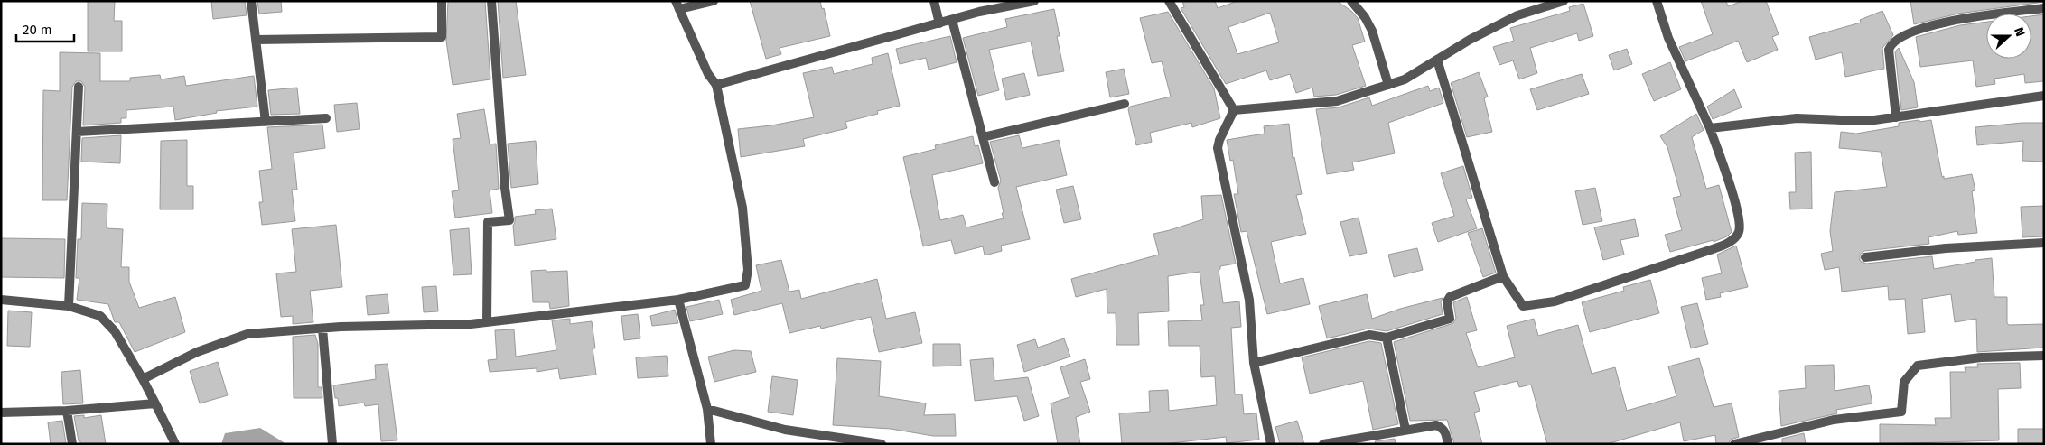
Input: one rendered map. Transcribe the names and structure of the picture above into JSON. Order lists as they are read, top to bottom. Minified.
{"scale_bar":"20 m","north":"right"}
